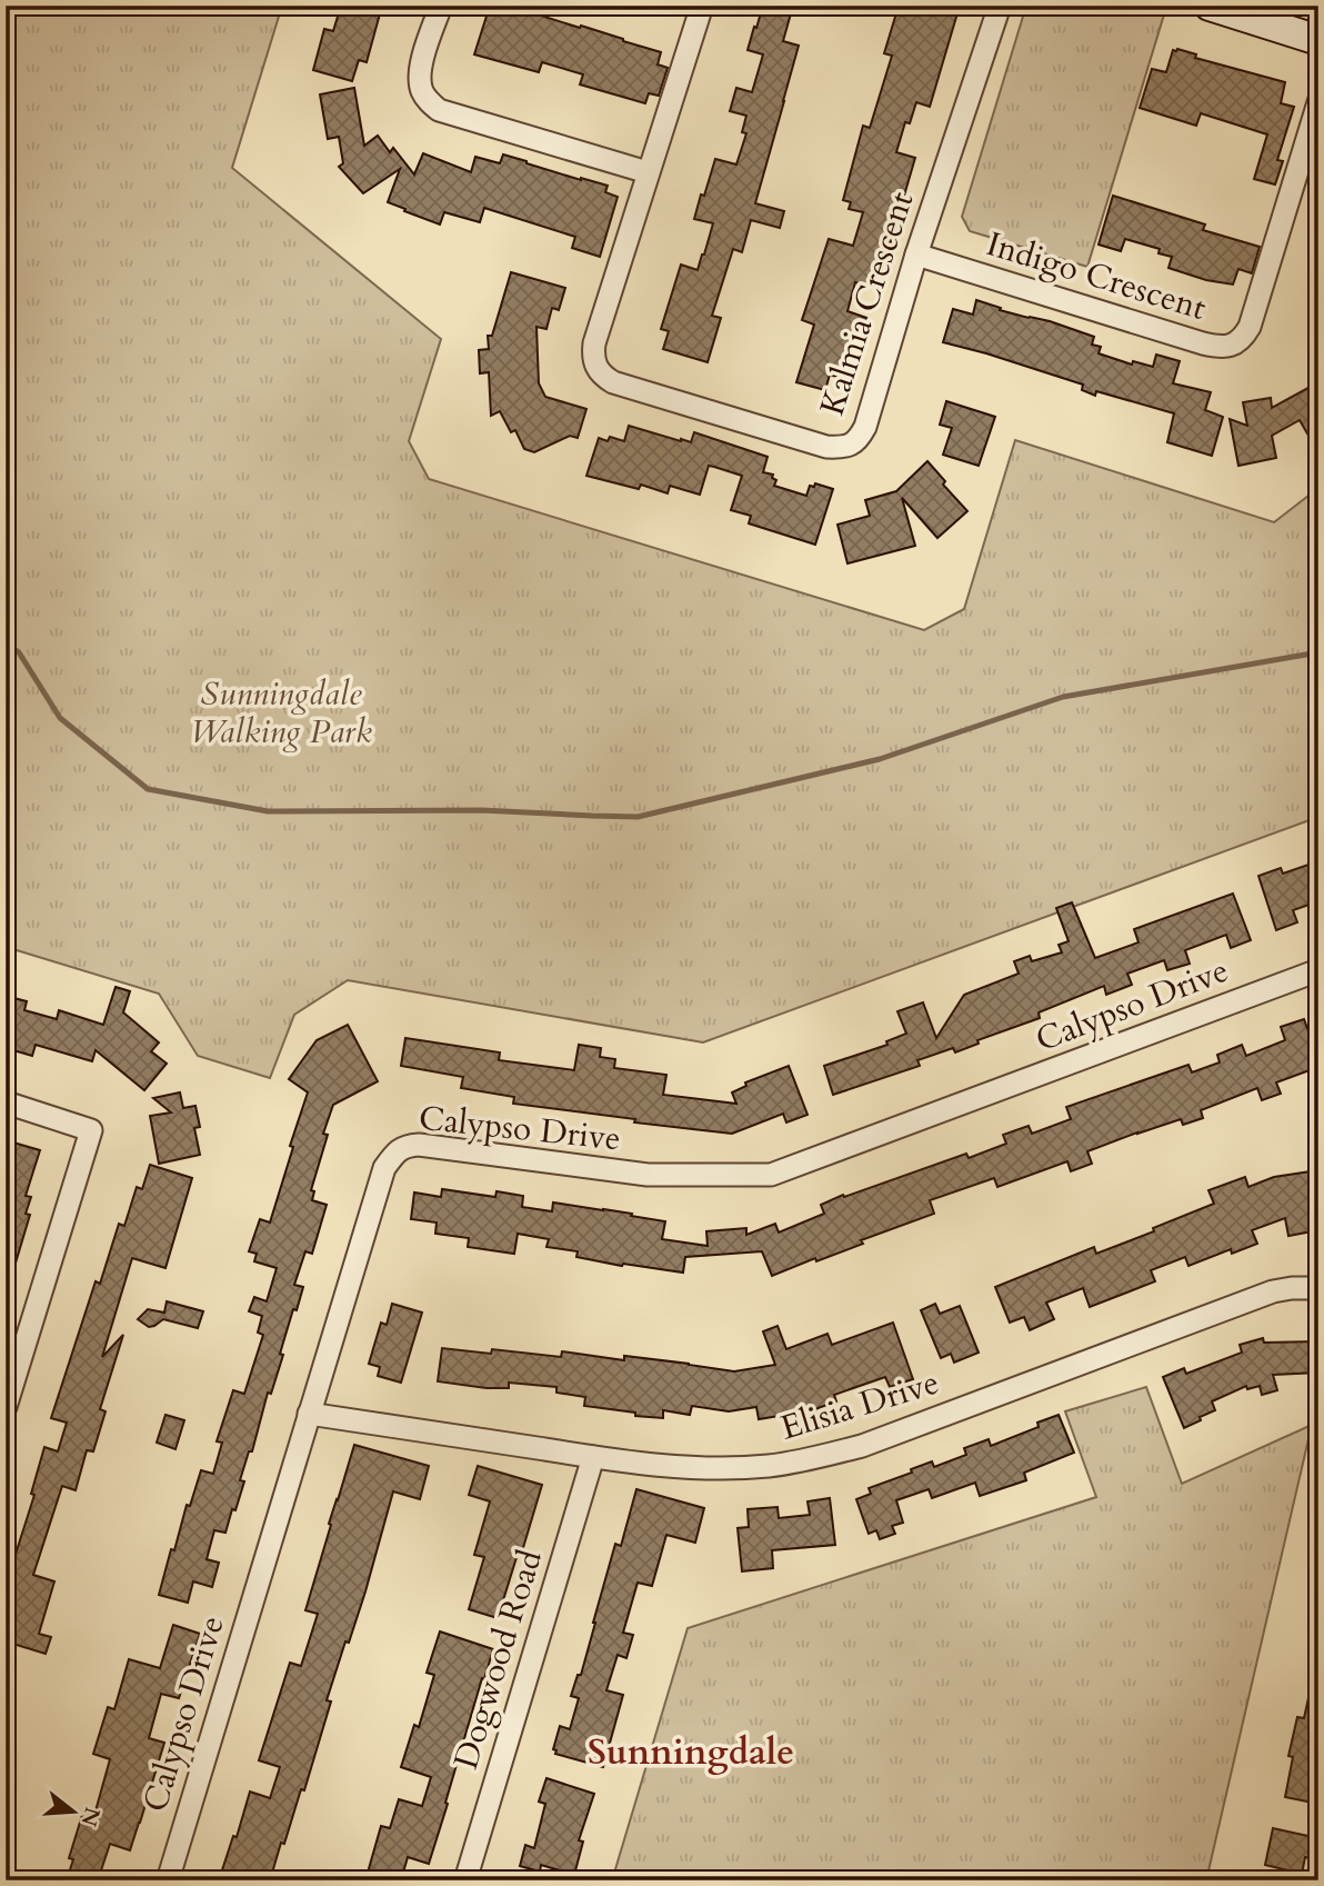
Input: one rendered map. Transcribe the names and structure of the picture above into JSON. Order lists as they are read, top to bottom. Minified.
{"streets":{"street":["Indigo Crescent","Kalmia Crescent","Calypso Drive","Elisia Drive","Dogwood Road"]},"crossings":[["Indigo Crescent","Kalmia Crescent"],["Calypso Drive","Elisia Drive"],["Elisia Drive","Dogwood Road"]],"districts":["Sunningdale"],"parks":["Sunningdale Walking Park"],"north":"right"}
